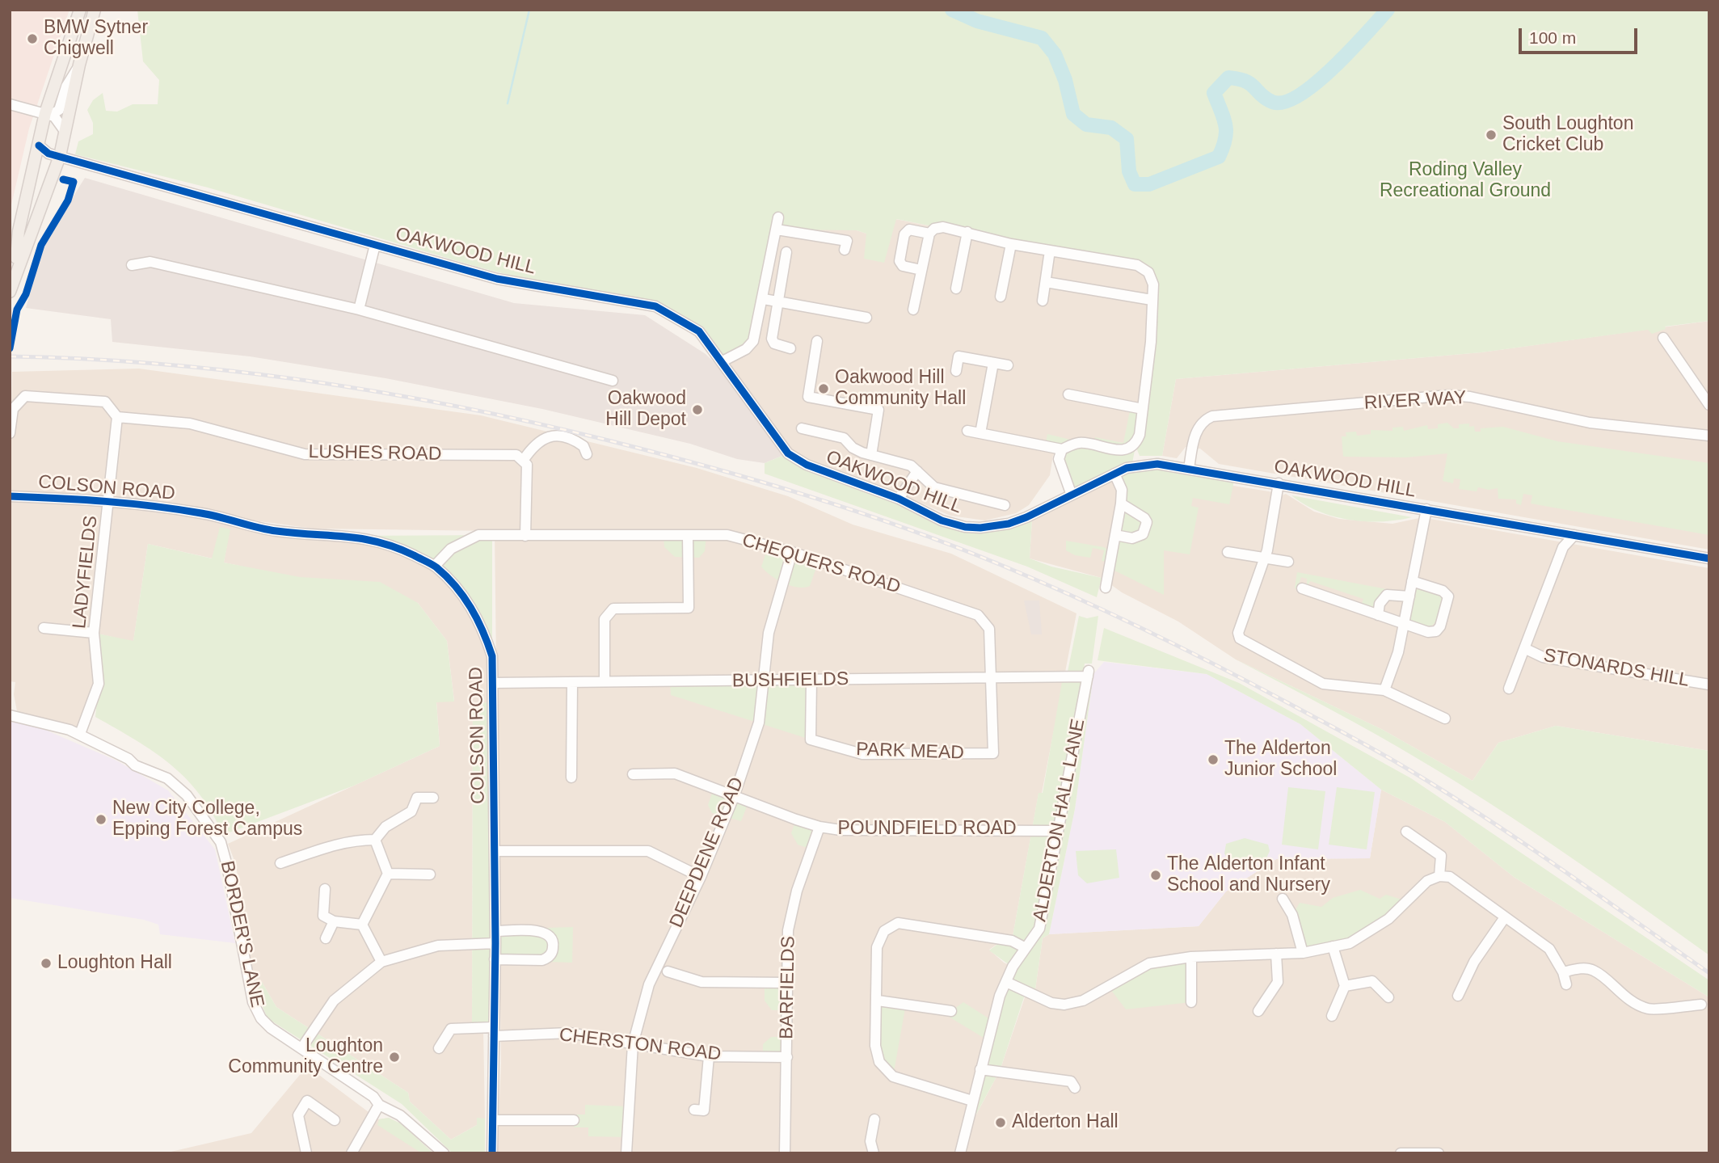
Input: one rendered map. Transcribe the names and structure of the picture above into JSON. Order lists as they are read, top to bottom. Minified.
{"streets":{"street":["OAKWOOD HILL","RIVER WAY","LUSHES ROAD","COLSON ROAD","CHEQUERS ROAD","LADYFIELDS","STONARDS HILL","BUSHFIELDS","PARK MEAD","ALDERTON HALL LANE","POUNDFIELD ROAD","DEEPDENE ROAD","BORDER'S LANE","BARFIELDS","CHERSTON ROAD"]},"crossings":[["OAKWOOD HILL","RIVER WAY"],["LUSHES ROAD","LADYFIELDS"],["COLSON ROAD","CHEQUERS ROAD"],["COLSON ROAD","LADYFIELDS"],["COLSON ROAD","BUSHFIELDS"],["COLSON ROAD","CHERSTON ROAD"],["CHEQUERS ROAD","BUSHFIELDS"],["CHEQUERS ROAD","PARK MEAD"],["CHEQUERS ROAD","DEEPDENE ROAD"],["LADYFIELDS","BORDER'S LANE"],["BUSHFIELDS","PARK MEAD"],["BUSHFIELDS","ALDERTON HALL LANE"],["BUSHFIELDS","DEEPDENE ROAD"],["ALDERTON HALL LANE","POUNDFIELD ROAD"],["POUNDFIELD ROAD","DEEPDENE ROAD"],["POUNDFIELD ROAD","BARFIELDS"],["DEEPDENE ROAD","CHERSTON ROAD"],["BARFIELDS","CHERSTON ROAD"]],"parks":["Roding Valley Recreational Ground"],"places":["BMW Sytner Chigwell","South Loughton Cricket Club","Oakwood Hill Community Hall","Oakwood Hill Depot","The Alderton Junior School","New City College, Epping Forest Campus","The Alderton Infant School and Nursery","Loughton Hall","Loughton Community Centre","Alderton Hall"],"scale_bar":"100 m"}
